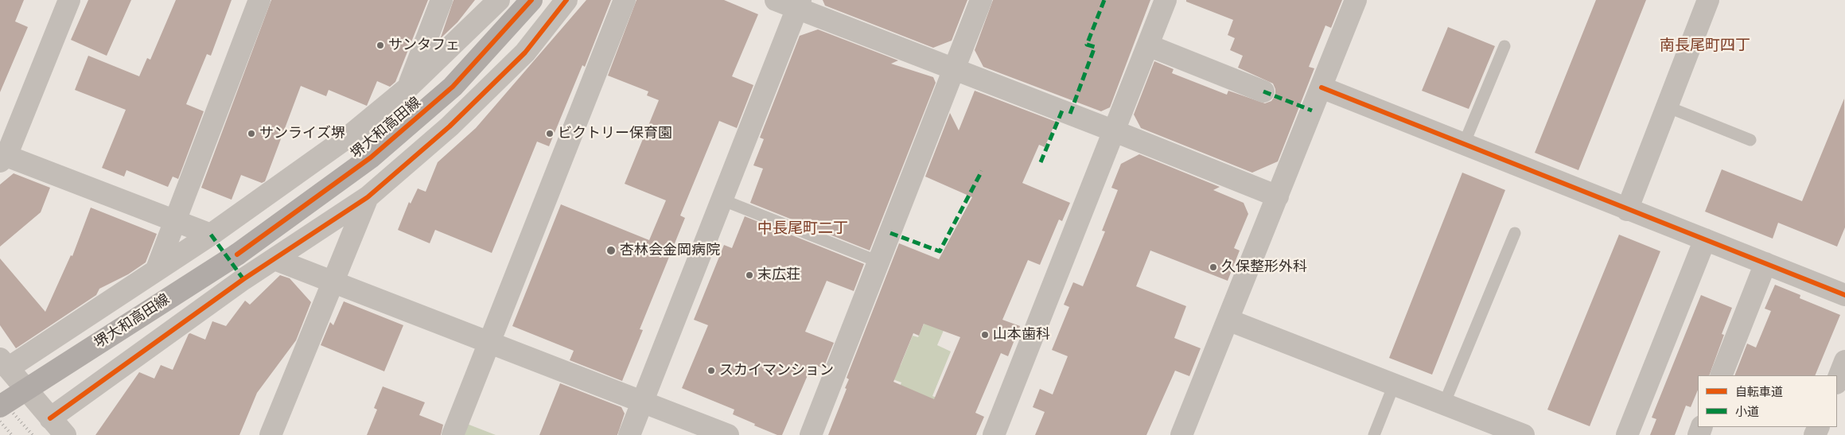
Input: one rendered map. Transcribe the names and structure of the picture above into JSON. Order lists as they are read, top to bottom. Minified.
{"streets":{"main road":["堺大和高田線"]},"districts":["南長尾町四丁","中長尾町二丁"],"places":["サンタフェ","サンライズ堺","ビクトリー保育園","杏林会金岡病院","久保整形外科","末広荘","山本歯科","スカイマンション"],"legend":["自転車道","小道"]}
